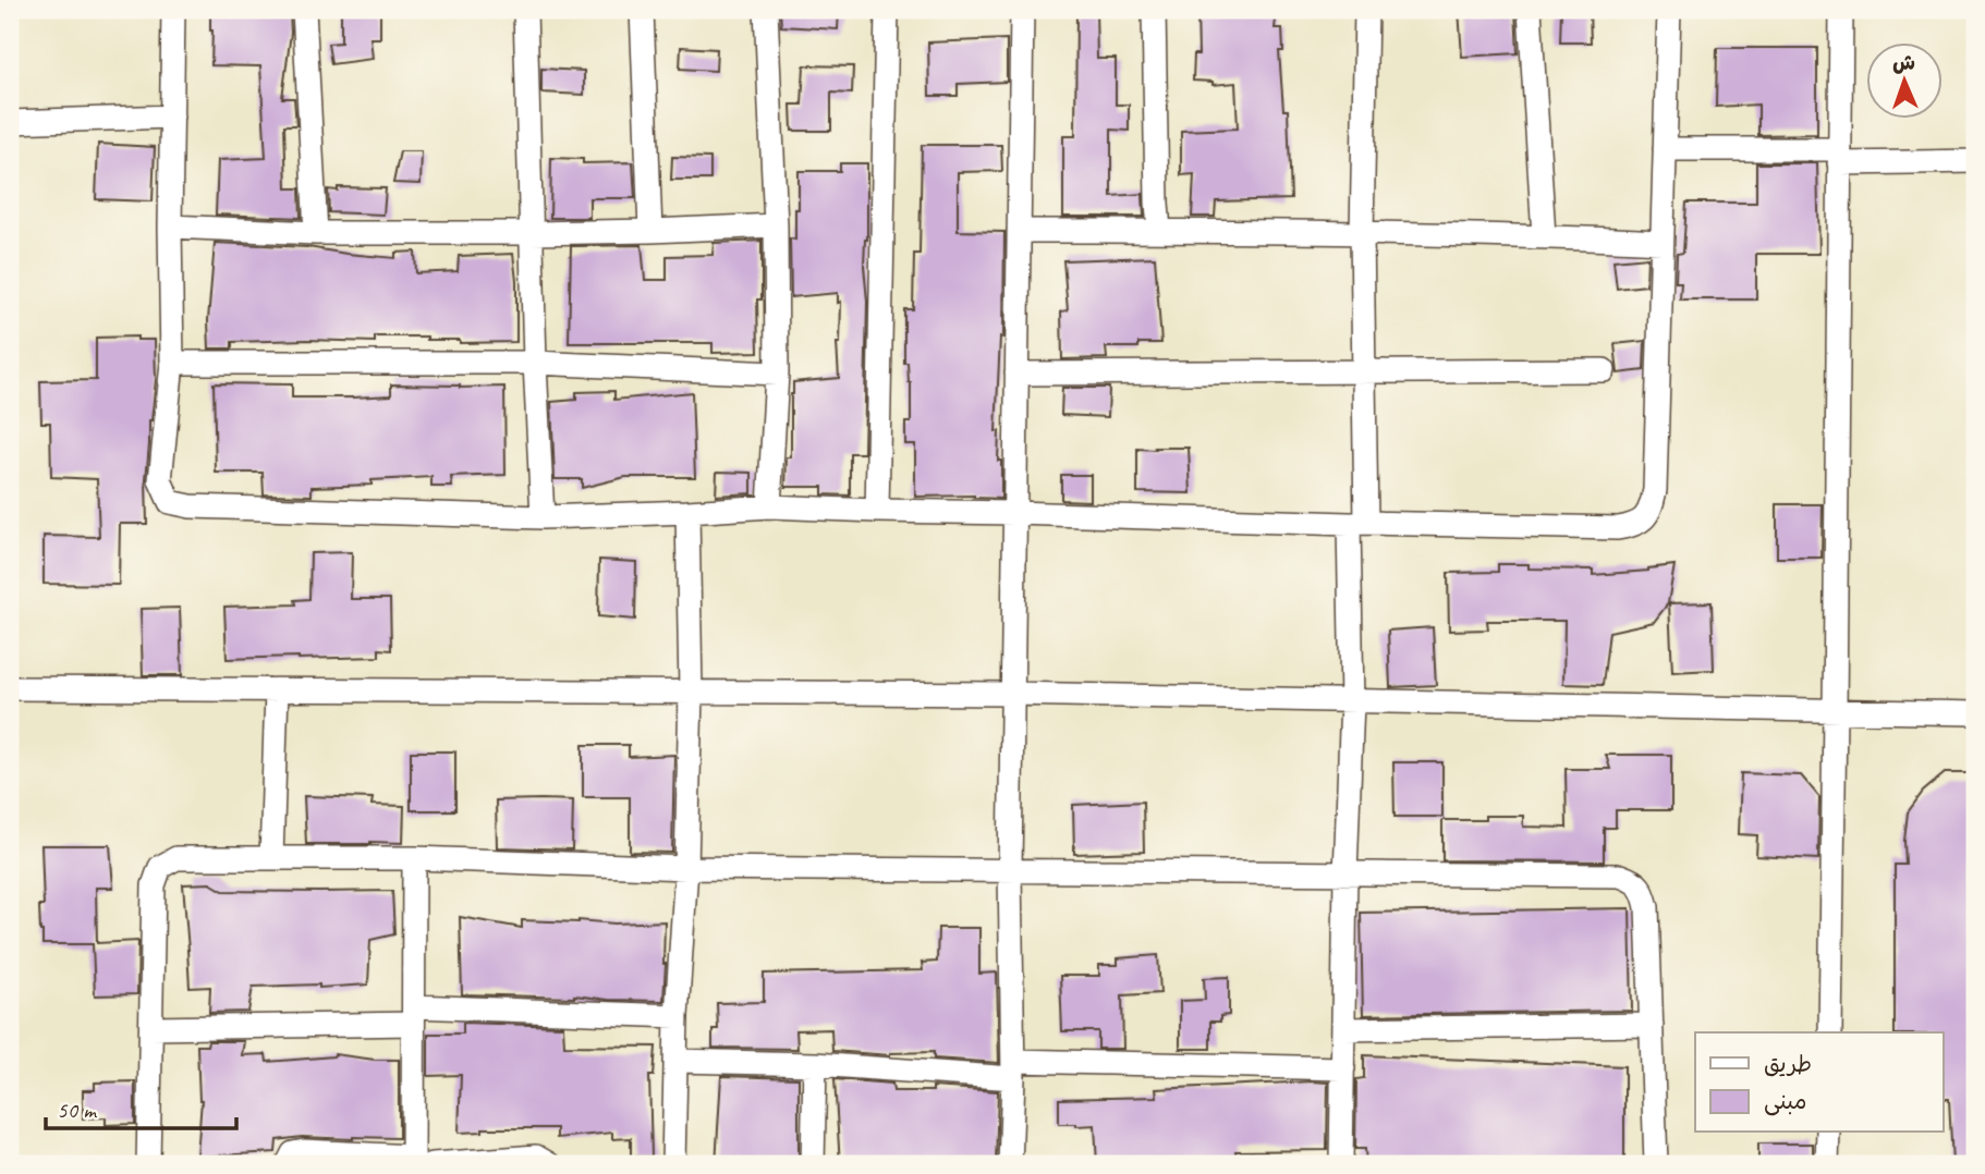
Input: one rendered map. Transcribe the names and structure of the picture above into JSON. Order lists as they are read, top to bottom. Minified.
{"legend":["طريق","مبنى"],"scale_bar":"50 m","north":"top"}
